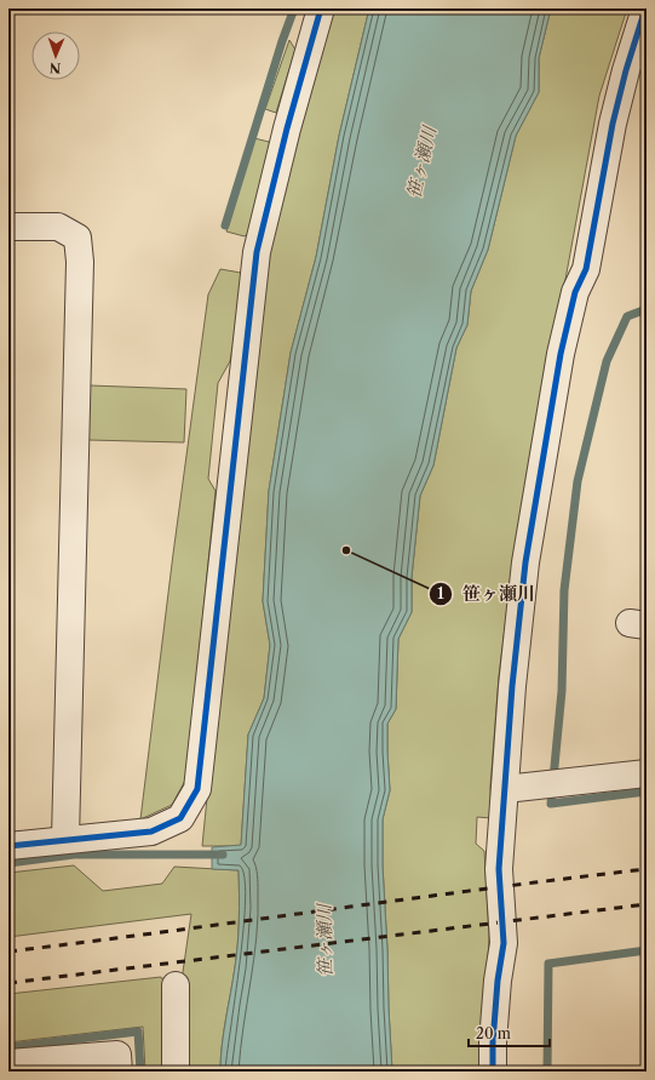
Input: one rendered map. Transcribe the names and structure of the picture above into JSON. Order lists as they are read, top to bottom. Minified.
{"water":["笹ヶ瀬川"],"places":["笹ヶ瀬川"],"scale_bar":"20 m","north":"bottom"}
